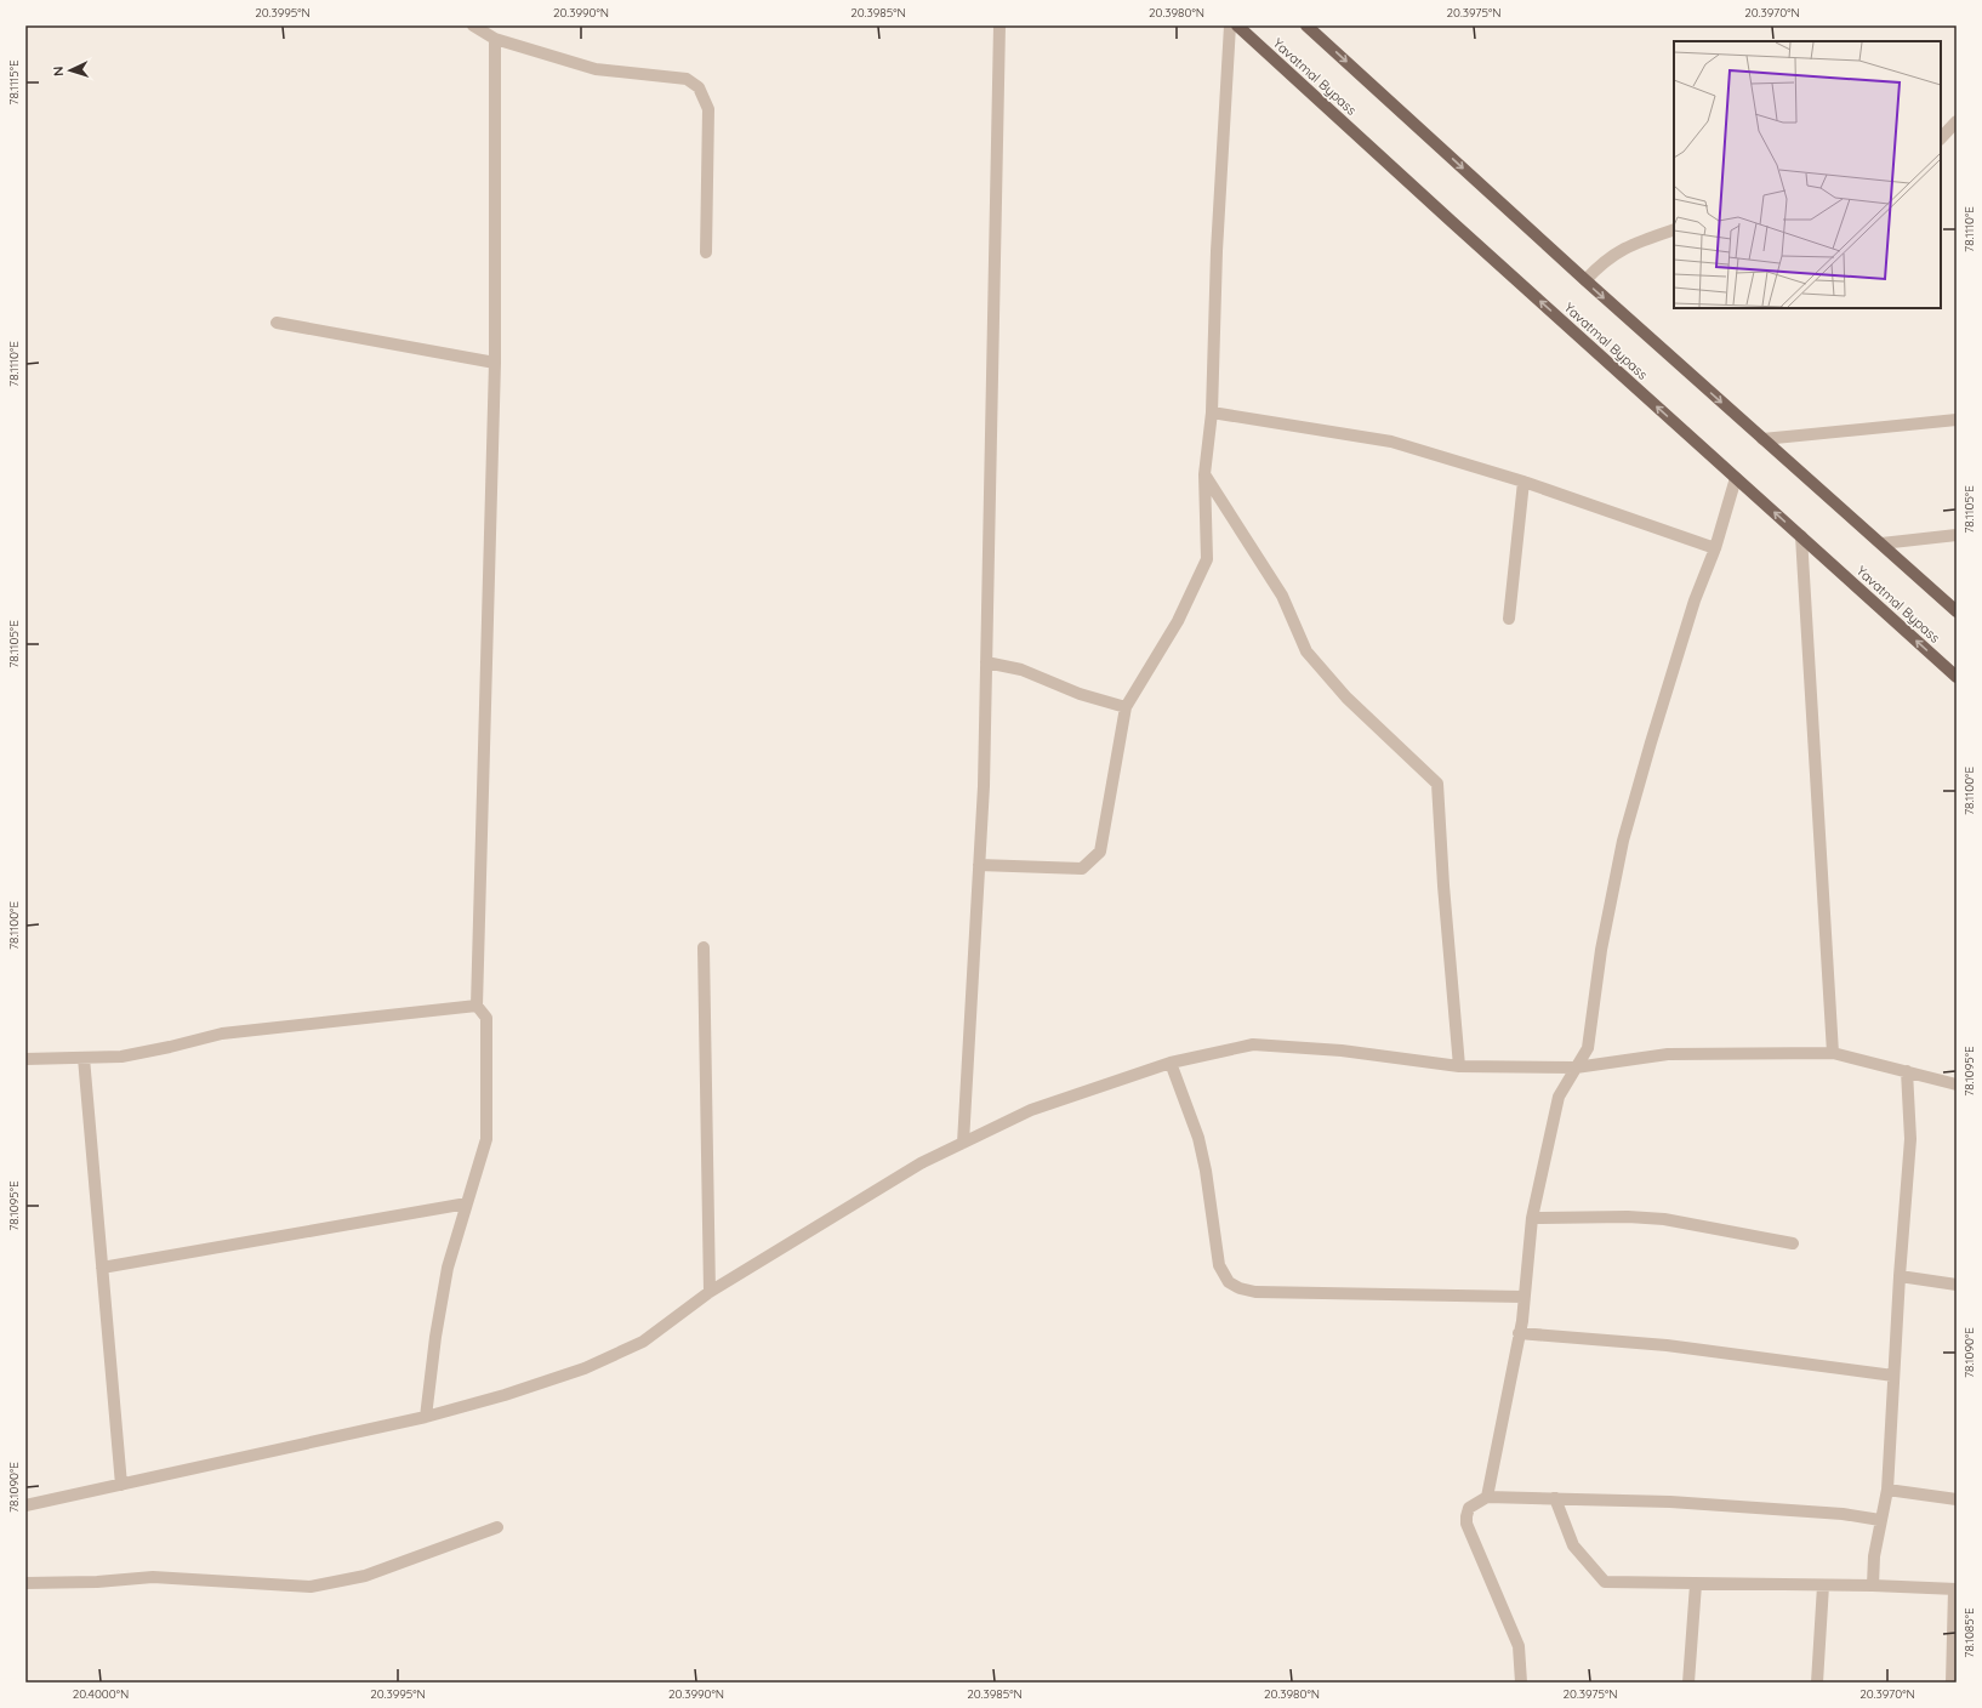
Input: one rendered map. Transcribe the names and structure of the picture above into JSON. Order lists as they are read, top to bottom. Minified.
{"streets":{"main road":["Yavatmal Bypass"]},"north":"left","coordinates":["20.3995°N","20.3990°N","20.3985°N","20.3980°N","20.3975°N","20.3970°N","78.1115°E","78.1110°E","78.1105°E","78.1100°E","78.1095°E","78.1090°E","78.1085°E","20.4000°N"]}
